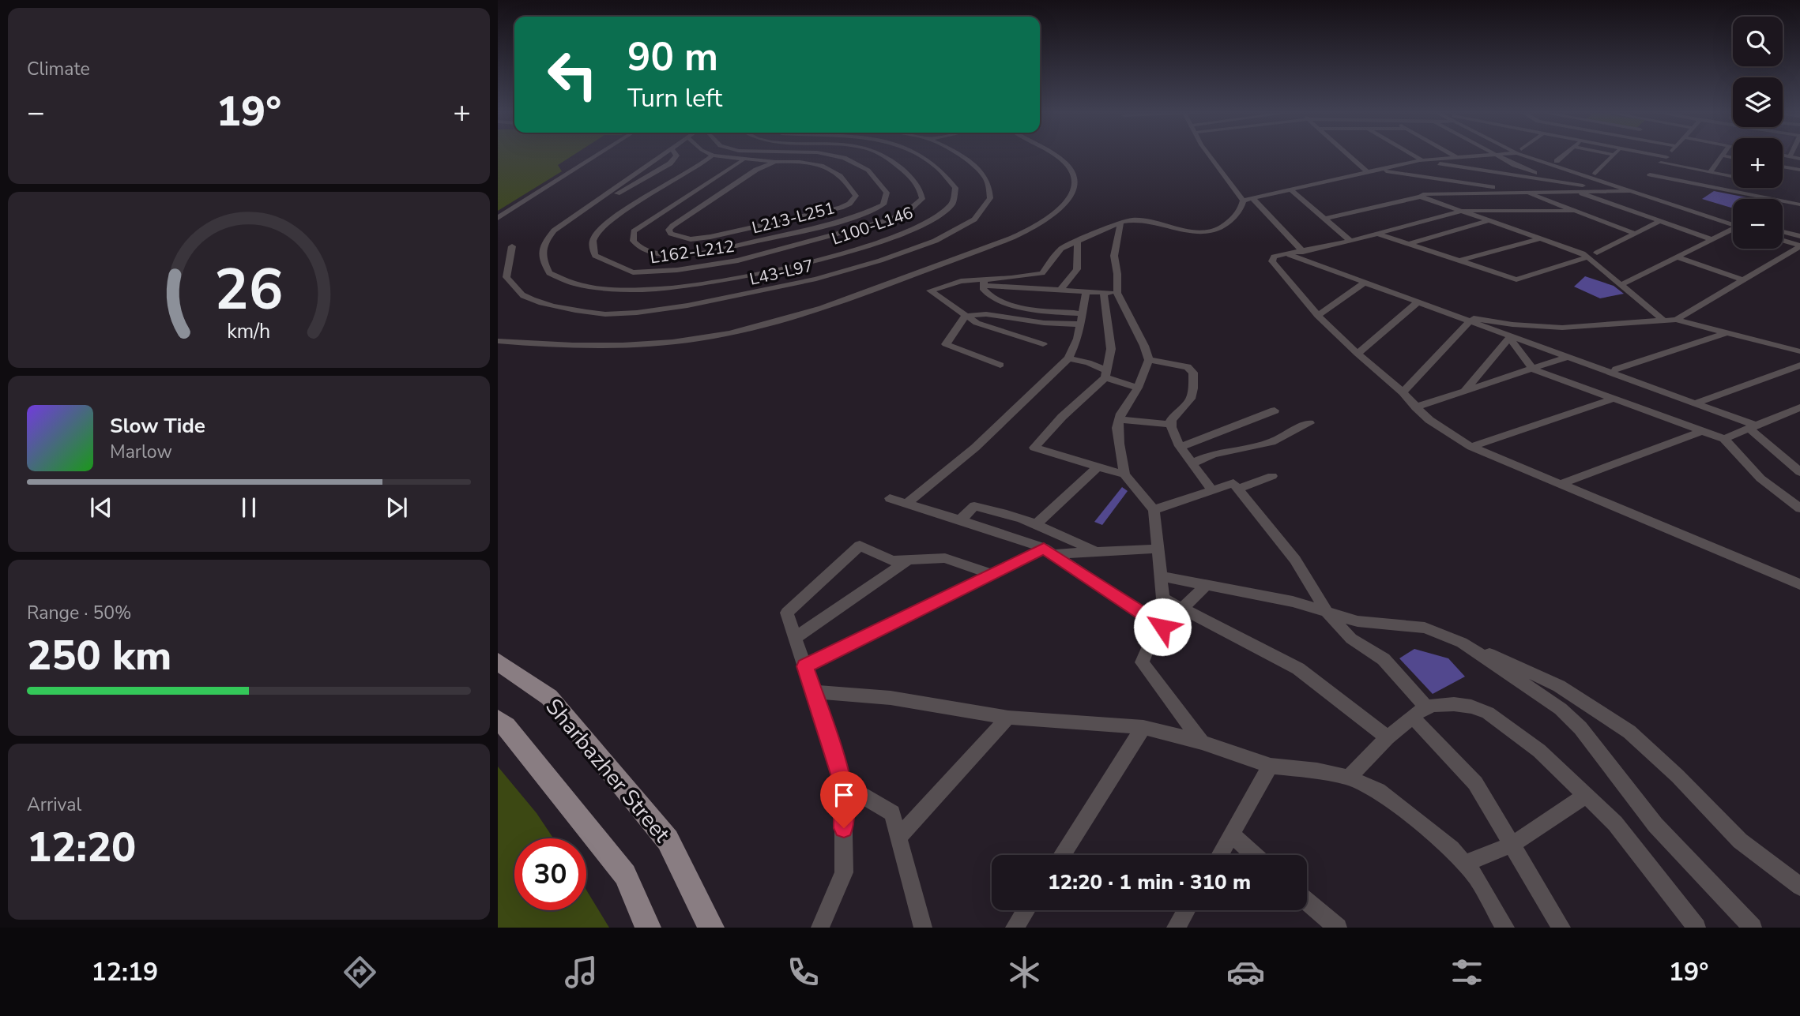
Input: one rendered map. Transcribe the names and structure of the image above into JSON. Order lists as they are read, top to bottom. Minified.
{"streets":{"main road":["Sharbazher Street"],"street":["L213-L251","L100-L146","L162-L212","L43-L97"]},"page":{"tile":["Climate",["Range · 50%","250 km"],["Arrival","12:20"]],"map_buttons":["+","−"],"turn":["90 m","Turn left"],"heat":["−","19°","+"],"song":["Slow Tide","Marlow"],"limit":"30","trip":"12:20 · 1 min · 310 m","tabs":["12:19","19°"],"gauge":["26","km/h"]}}
